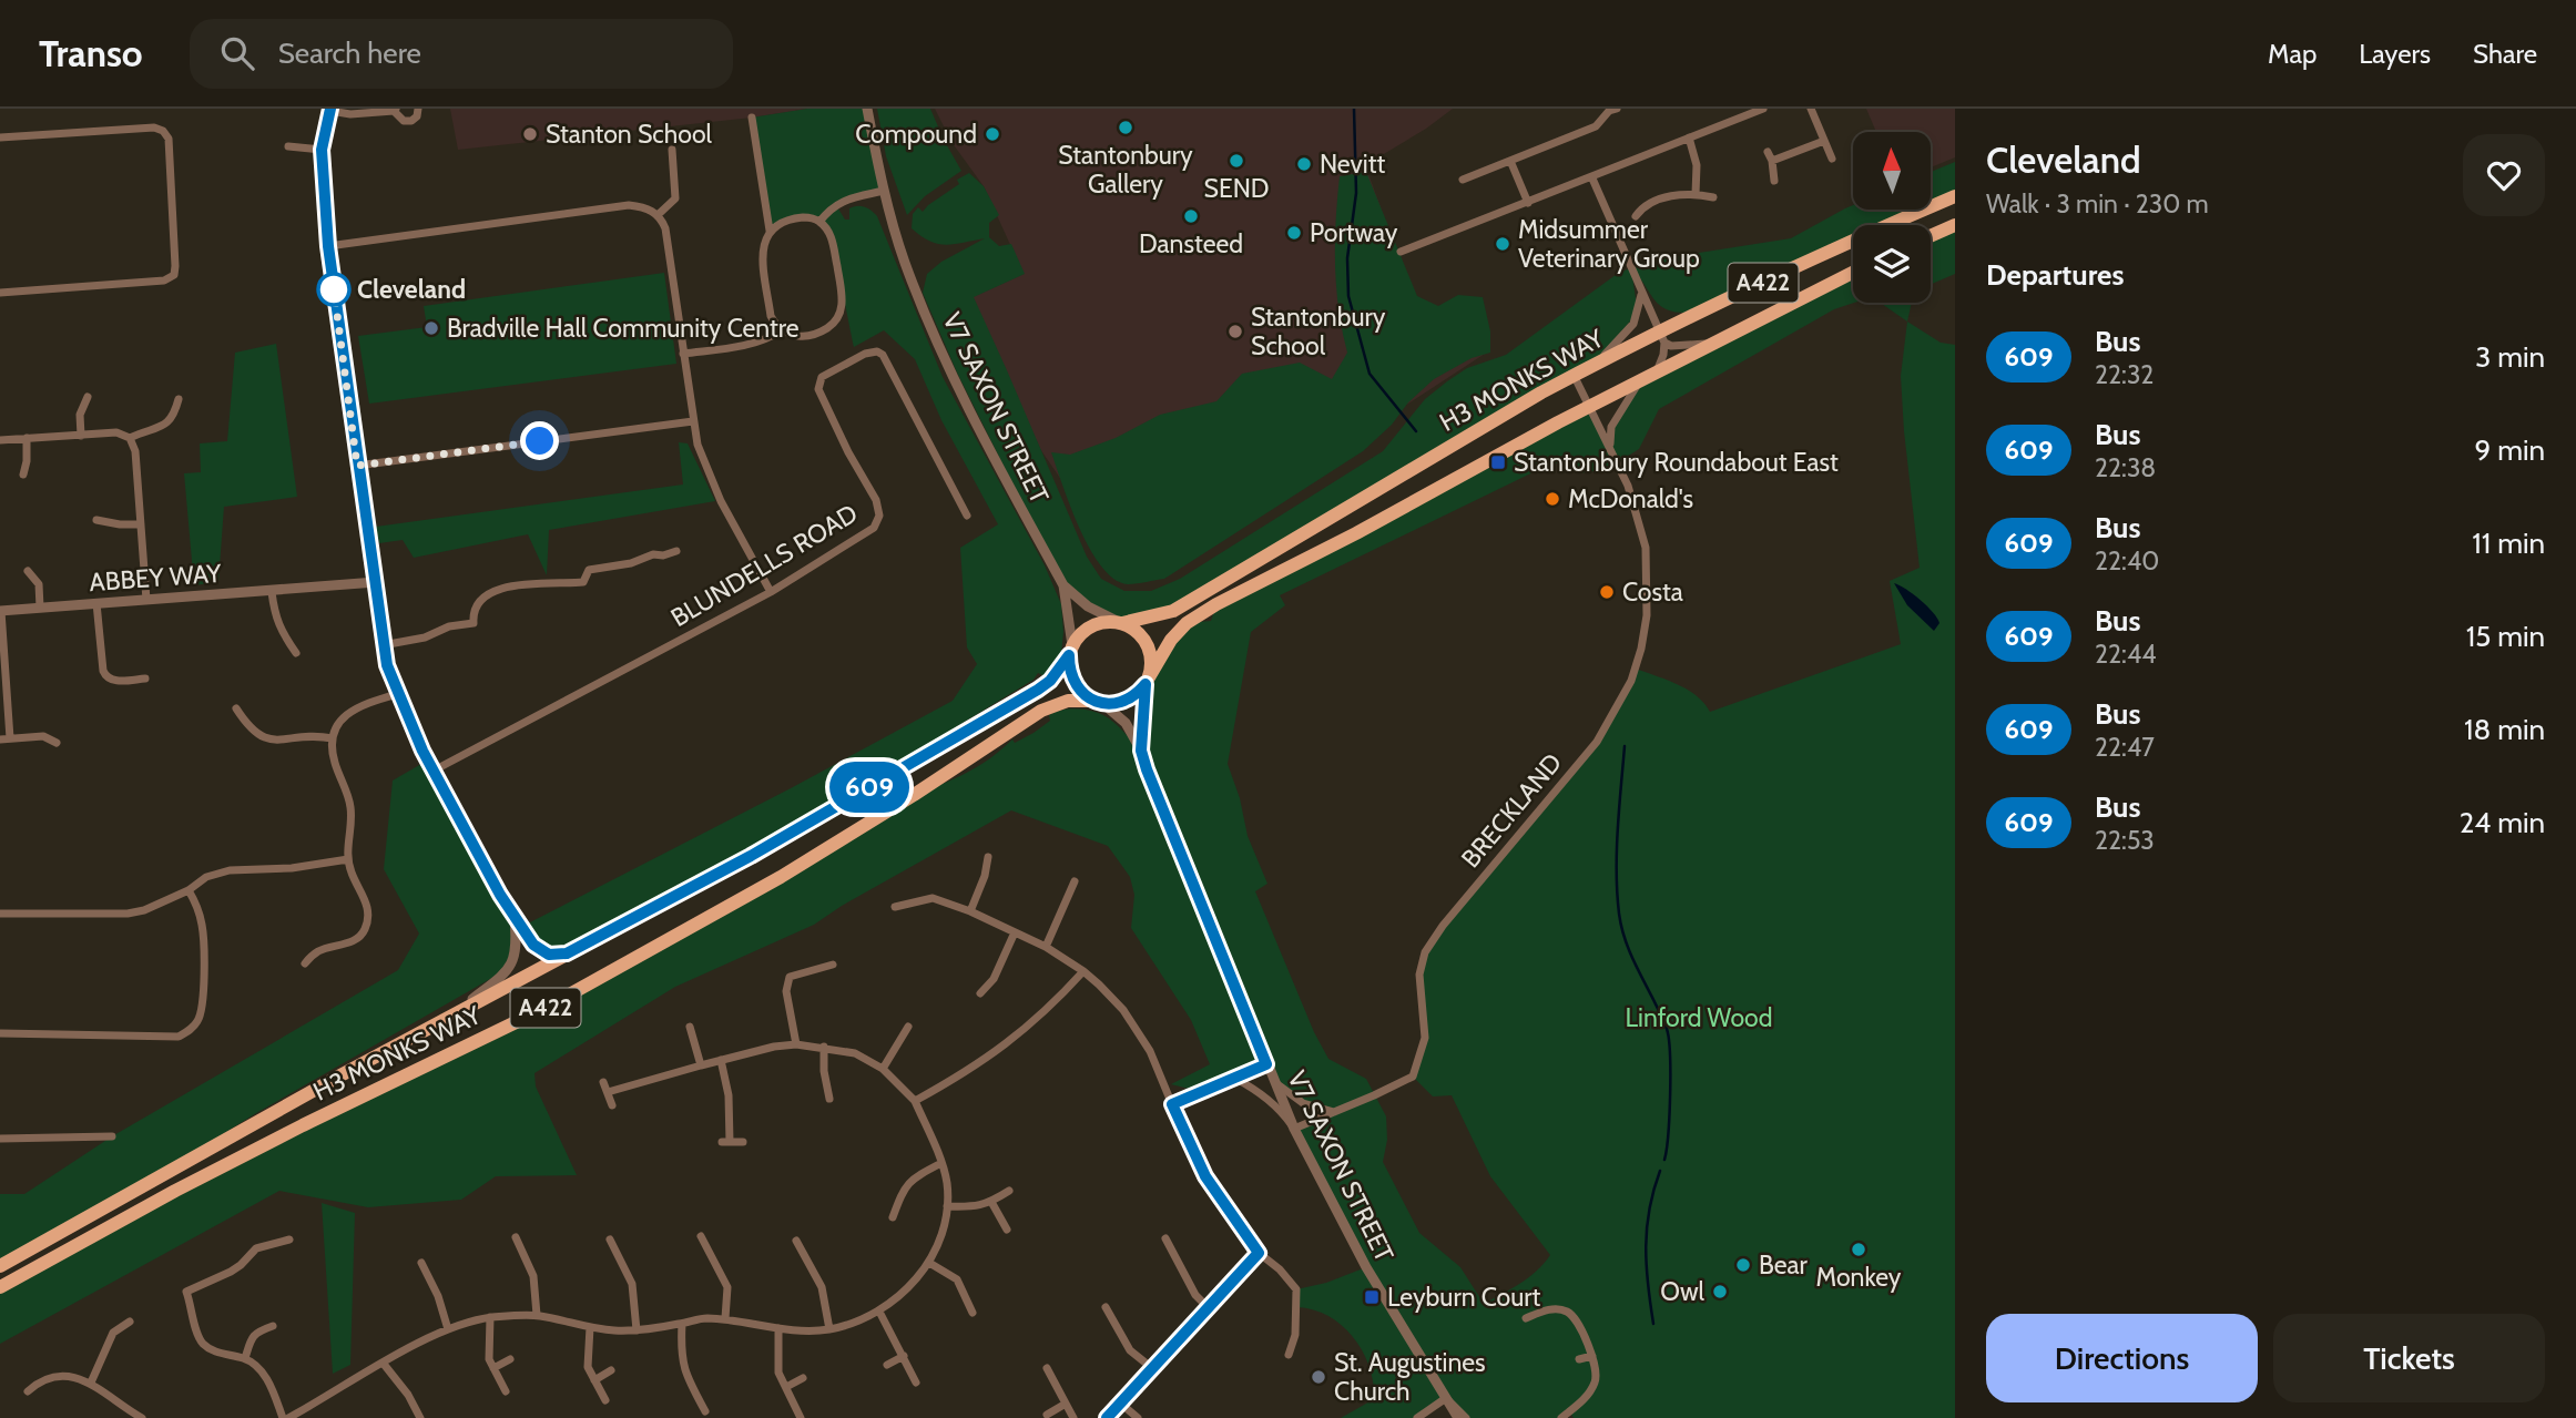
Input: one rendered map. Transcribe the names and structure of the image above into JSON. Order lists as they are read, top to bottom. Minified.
{"streets":{"main road":["A422","H3 MONKS WAY"],"street":["V7 SAXON STREET","BLUNDELLS ROAD","ABBEY WAY","BRECKLAND"]},"crossings":[["A422","H3 MONKS WAY"],["A422","V7 SAXON STREET"],["A422","BRECKLAND"],["H3 MONKS WAY","V7 SAXON STREET"],["H3 MONKS WAY","BRECKLAND"],["V7 SAXON STREET","BRECKLAND"]],"parks":["Linford Wood"],"places":{"other":["Stantonbury Gallery","Stanton School","Compound","SEND","Nevitt","Dansteed","Portway","Midsummer Veterinary Group","Cleveland","Bradville Hall Community Centre","Stantonbury School","McDonald's","Costa","Monkey","Bear","Owl","St. Augustines Church"],"transit":["Stantonbury Roundabout East","Leyburn Court"]},"lines":["bus line 609"],"north":"top","page":{"header":"Transo","search":"Search here","nav":["Map","Layers","Share"],"on_map":"609","heading":[["Cleveland","Walk · 3 min · 230 m"],"Departures"],"list":[{"mark":"609","name":"Bus","note":"22:32","value":"3 min"},{"mark":"609","name":"Bus","note":"22:38","value":"9 min"},{"mark":"609","name":"Bus","note":"22:40","value":"11 min"},{"mark":"609","name":"Bus","note":"22:44","value":"15 min"},{"mark":"609","name":"Bus","note":"22:47","value":"18 min"},{"mark":"609","name":"Bus","note":"22:53","value":"24 min"}],"buttons":["Directions","Tickets"]}}
